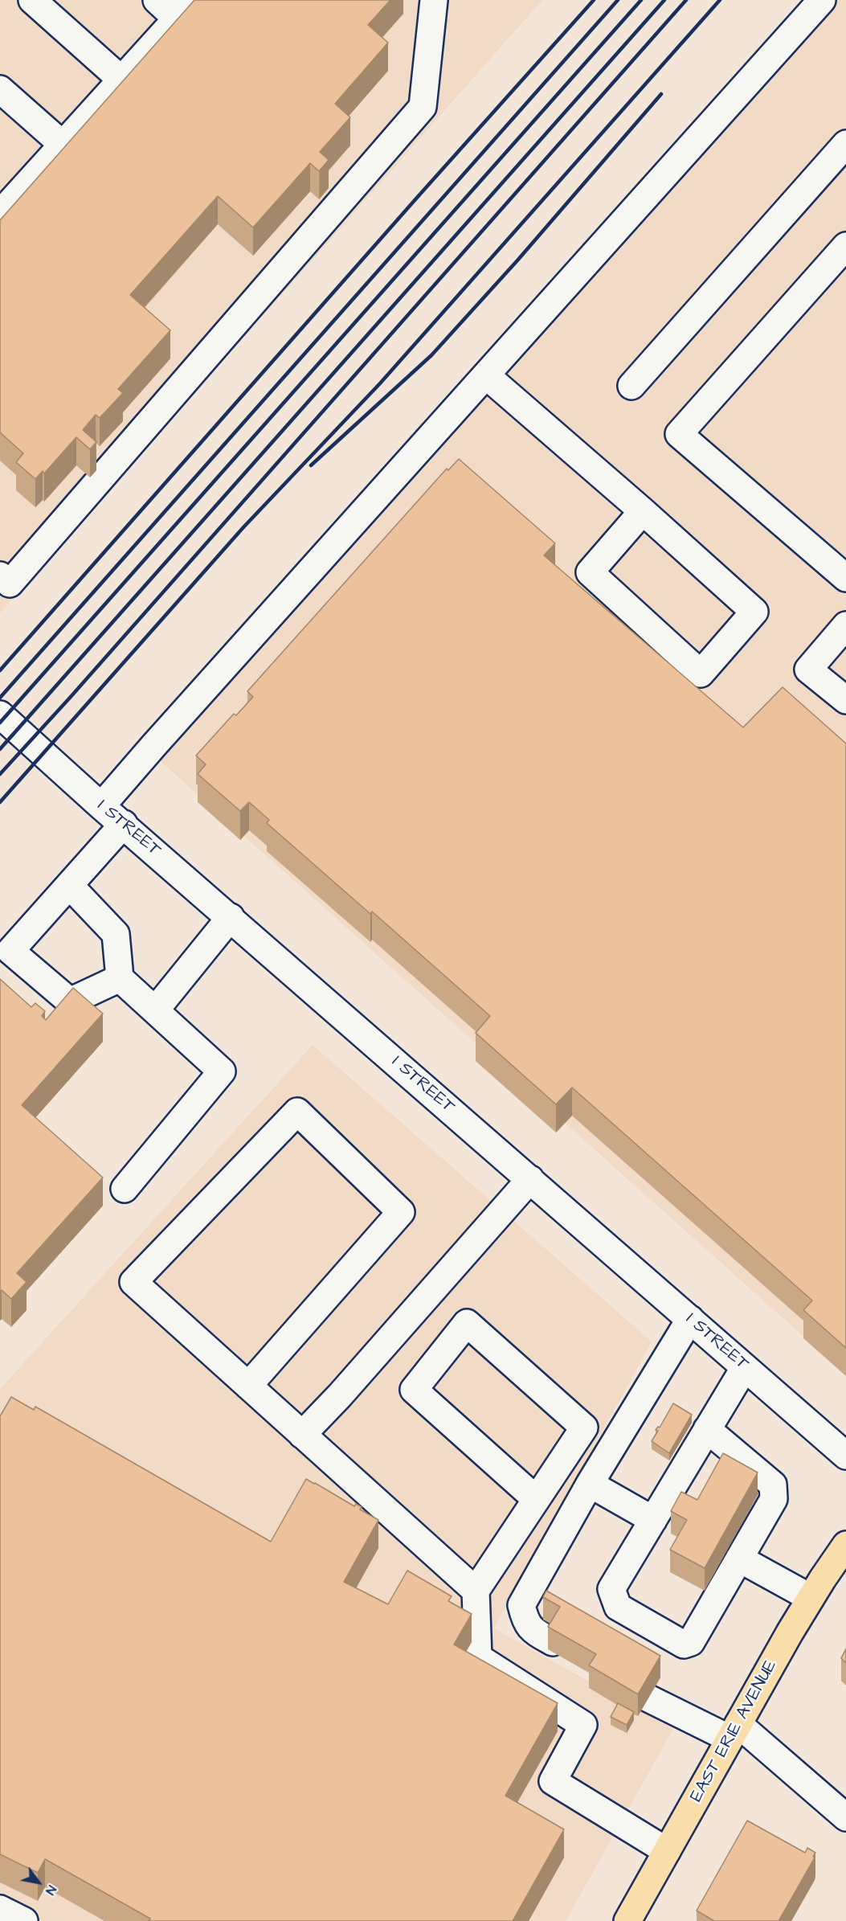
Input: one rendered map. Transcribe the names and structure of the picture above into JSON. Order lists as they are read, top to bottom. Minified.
{"streets":{"main road":["EAST ERIE AVENUE"],"street":["I STREET"]},"north":"bottom right"}
